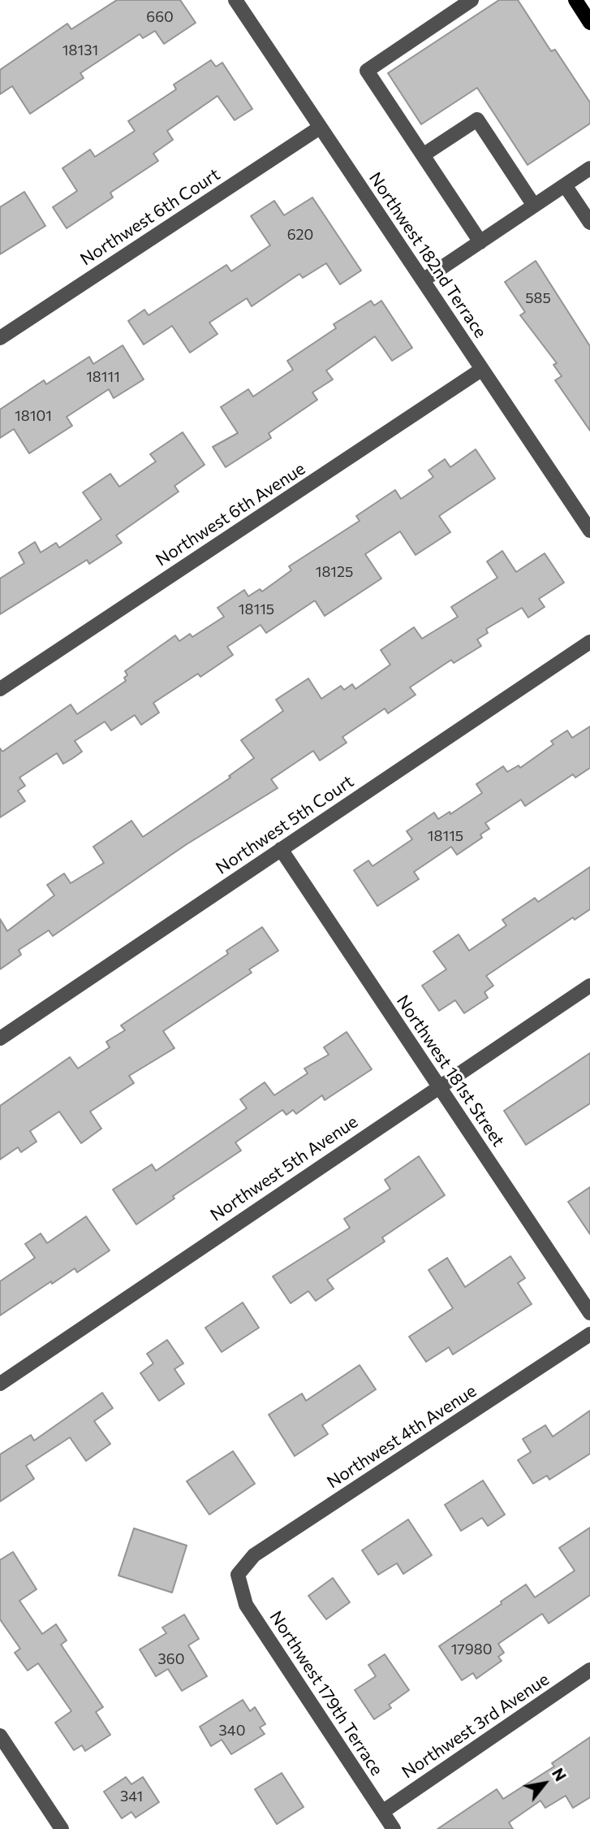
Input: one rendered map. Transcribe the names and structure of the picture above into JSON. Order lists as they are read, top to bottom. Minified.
{"streets":{"street":["Northwest 6th Court","Northwest 182nd Terrace","Northwest 6th Avenue","Northwest 5th Court","Northwest 181st Street","Northwest 5th Avenue","Northwest 4th Avenue","Northwest 179th Terrace","Northwest 3rd Avenue"]},"crossings":[["Northwest 6th Court","Northwest 182nd Terrace"],["Northwest 182nd Terrace","Northwest 6th Avenue"],["Northwest 5th Court","Northwest 181st Street"],["Northwest 181st Street","Northwest 5th Avenue"],["Northwest 4th Avenue","Northwest 179th Terrace"],["Northwest 179th Terrace","Northwest 3rd Avenue"]],"house_numbers":["660","18131","620","585","18111","18101","18125","18115","18115","17980","360","340","341"],"north":"top right"}
